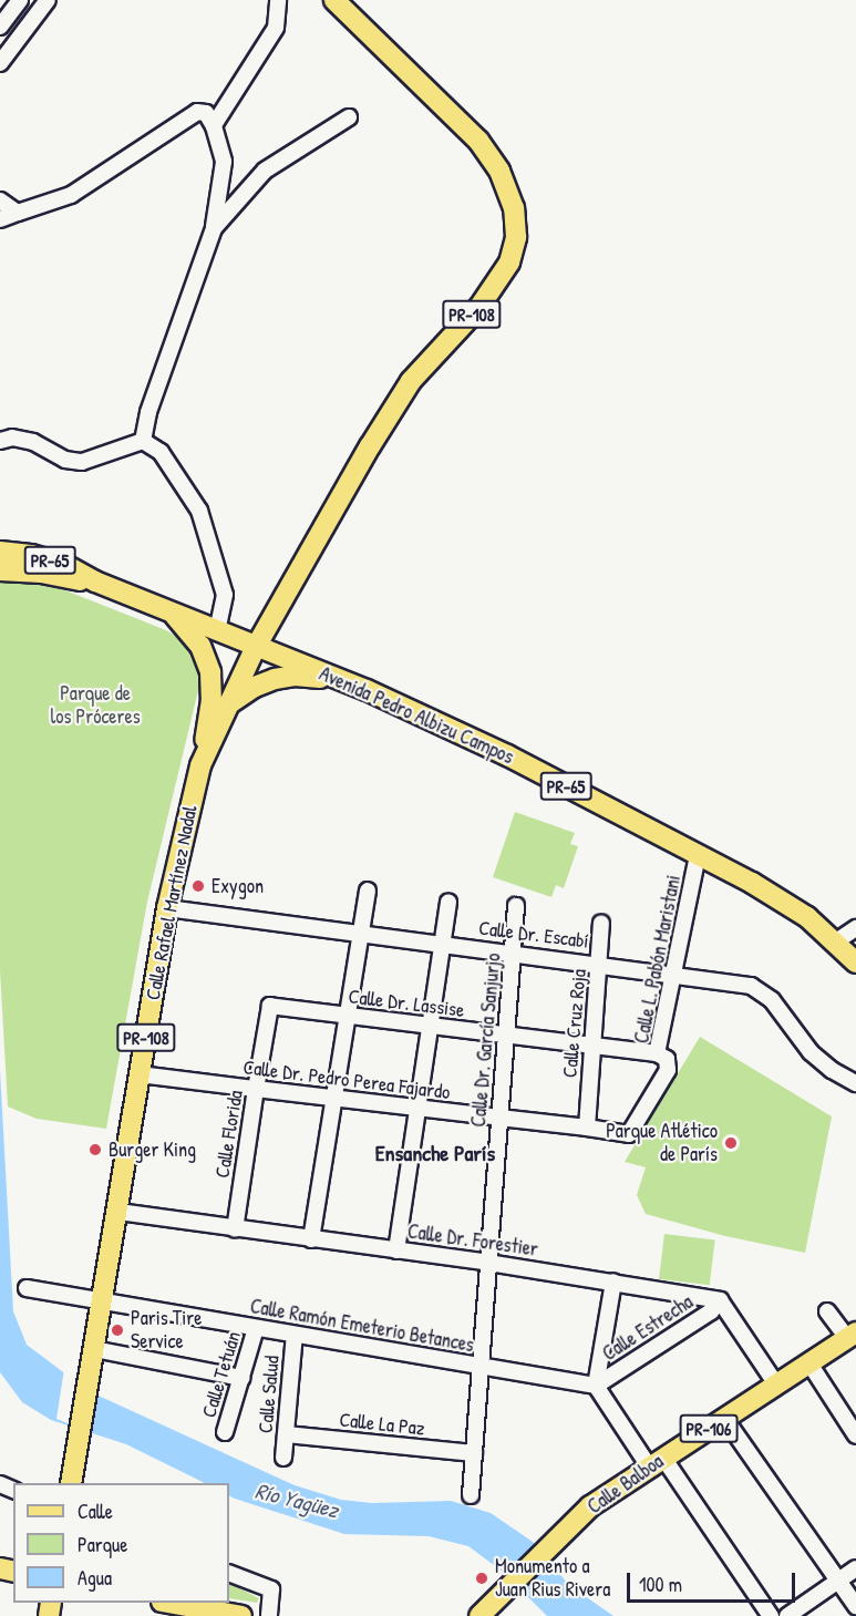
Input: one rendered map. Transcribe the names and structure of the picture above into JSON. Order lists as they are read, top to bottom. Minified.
{"streets":{"main road":["PR-108","PR-65","Avenida Pedro Albizu Campos","Calle Rafael Martínez Nadal","PR-106","Calle Balboa"],"street":["Calle Dr. Escabí","Calle L. Pabón Maristani","Calle Dr. Lassise","Calle Cruz Roja","Calle Dr. García Sanjurjo","Calle Dr. Pedro Perea Fajardo","Calle Florida","Calle Dr. Forestier","Calle Ramón Emeterio Betances","Calle Estrecha","Calle Tetuán","Calle Salud","Calle La Paz"]},"crossings":[["PR-108","Avenida Pedro Albizu Campos"],["PR-108","Calle Rafael Martínez Nadal"],["Avenida Pedro Albizu Campos","Calle Rafael Martínez Nadal"],["Avenida Pedro Albizu Campos","Calle L. Pabón Maristani"],["Calle Rafael Martínez Nadal","Calle Dr. Escabí"],["Calle Rafael Martínez Nadal","Calle Dr. Pedro Perea Fajardo"],["Calle Rafael Martínez Nadal","Calle Dr. Forestier"],["Calle Rafael Martínez Nadal","Calle Ramón Emeterio Betances"],["Calle Dr. Escabí","Calle L. Pabón Maristani"],["Calle Dr. Escabí","Calle Cruz Roja"],["Calle Dr. Escabí","Calle Dr. García Sanjurjo"],["Calle L. Pabón Maristani","Calle Dr. Lassise"],["Calle L. Pabón Maristani","Calle Dr. Pedro Perea Fajardo"],["Calle Dr. Lassise","Calle Cruz Roja"],["Calle Dr. Lassise","Calle Dr. García Sanjurjo"],["Calle Dr. Lassise","Calle Florida"],["Calle Cruz Roja","Calle Dr. Pedro Perea Fajardo"],["Calle Dr. García Sanjurjo","Calle Dr. Pedro Perea Fajardo"],["Calle Dr. García Sanjurjo","Calle Dr. Forestier"],["Calle Dr. García Sanjurjo","Calle Ramón Emeterio Betances"],["Calle Dr. García Sanjurjo","Calle La Paz"],["Calle Dr. Pedro Perea Fajardo","Calle Florida"],["Calle Florida","Calle Dr. Forestier"],["Calle Dr. Forestier","Calle Estrecha"],["Calle Ramón Emeterio Betances","Calle Estrecha"],["Calle Ramón Emeterio Betances","Calle Tetuán"],["Calle Ramón Emeterio Betances","Calle Salud"],["Calle Salud","Calle La Paz"]],"districts":["Ensanche París"],"water":["Río Yagüez"],"parks":["Parque de los Próceres"],"places":["Exygon","Parque Atlético de París","Burger King","Paris Tire Service","Monumento a Juan Rius Rivera"],"legend":["Calle","Parque","Agua"],"scale_bar":"100 m"}
